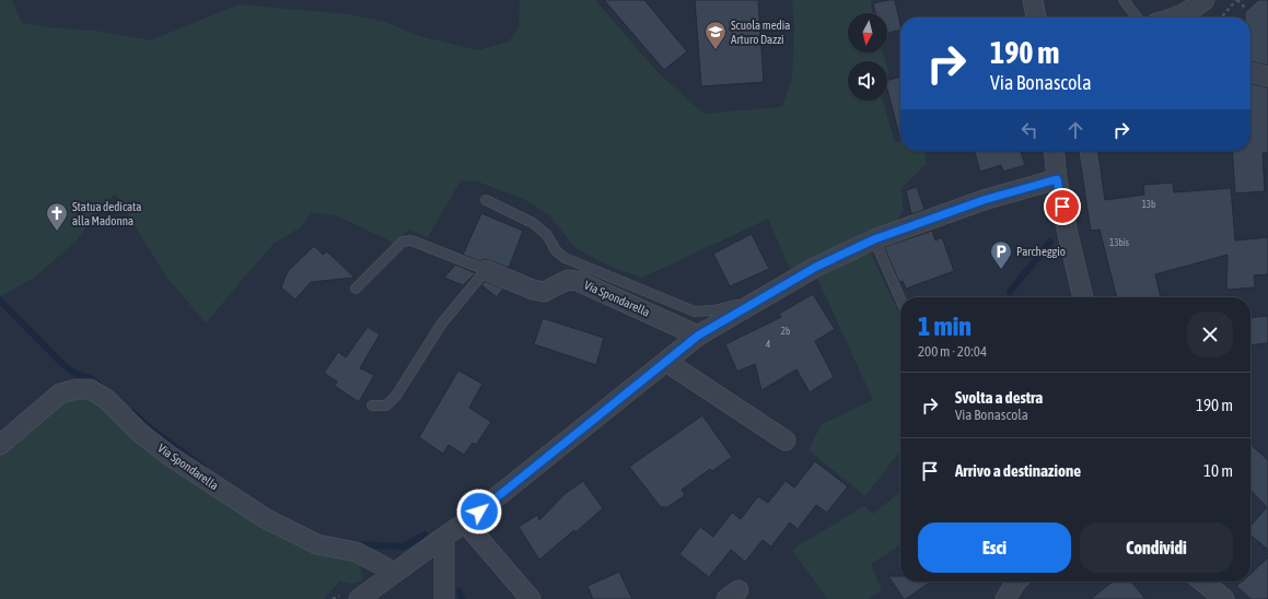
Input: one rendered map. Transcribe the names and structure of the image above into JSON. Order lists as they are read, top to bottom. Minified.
{"streets":{"street":["Via Spondarella"]},"places":{"school or university":["Scuola media Arturo Dazzi"],"church":["Statua dedicata alla Madonna"],"parking":["Parcheggio"]},"house_numbers":["13b","13bis","2b","4"],"north":"bottom","page":{"turn":["190 m","Via Bonascola"],"heading":["1 min","200 m · 20:04"],"list":[{"name":"Svolta a destra","note":"Via Bonascola","value":"190 m"},{"name":"Arrivo a destinazione","value":"10 m"}],"buttons":["Esci","Condividi"]}}
